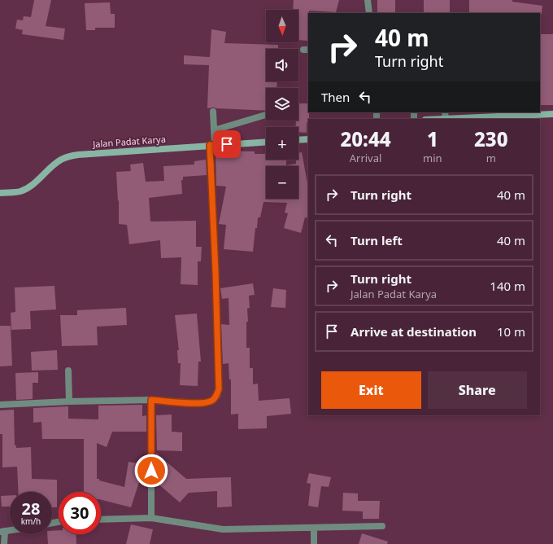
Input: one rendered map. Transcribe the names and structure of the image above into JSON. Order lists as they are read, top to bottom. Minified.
{"streets":{"street":["Jalan Padat Karya"]},"north":"bottom","page":{"map_buttons":["+","−"],"turn":["40 m","Turn right"],"then":"Then","eta":["20:44","Arrival","1","min","230","m"],"list":[{"name":"Turn right","value":"40 m"},{"name":"Turn left","value":"40 m"},{"name":"Turn right","note":"Jalan Padat Karya","value":"140 m"},{"name":"Arrive at destination","value":"10 m"}],"buttons":["Exit","Share"],"speed":"28 km/h","limit":"30"}}
